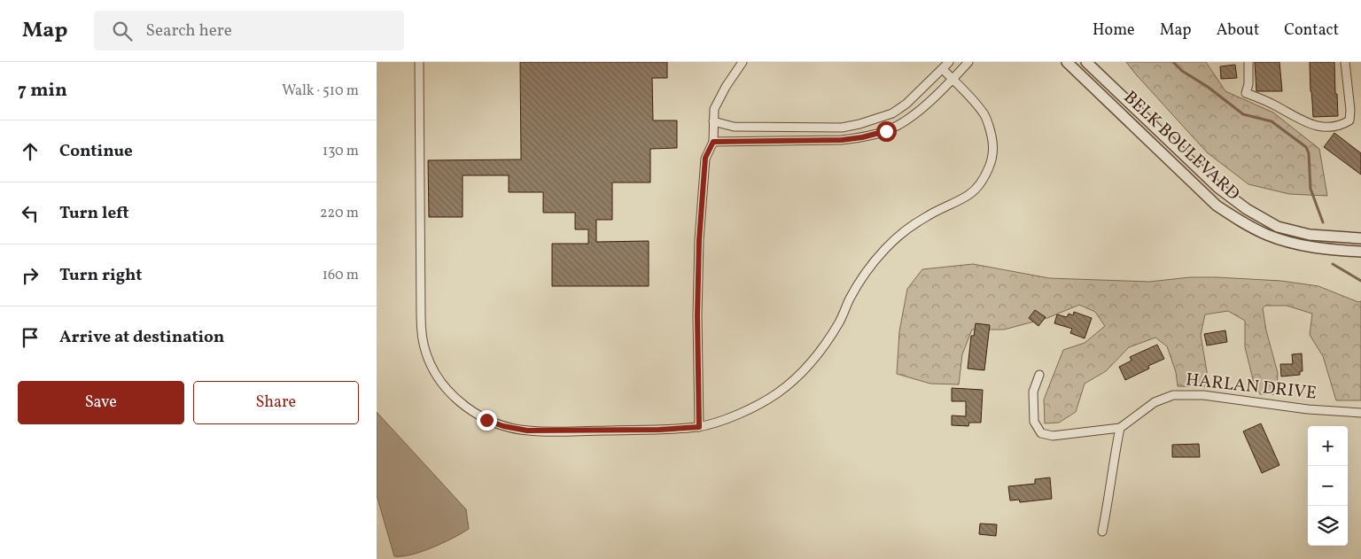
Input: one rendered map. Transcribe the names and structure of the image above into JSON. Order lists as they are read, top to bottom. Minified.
{"streets":{"street":["BELK BOULEVARD","HARLAN DRIVE"]},"page":{"header":"Map","search":"Search here","nav":["Home","Map","About","Contact"],"heading":["7 min","Walk · 510 m"],"list":[["Continue","130 m"],["Turn left","220 m"],["Turn right","160 m"],"Arrive at destination"],"buttons":["Save","Share"],"map_buttons":["+","−"]}}
